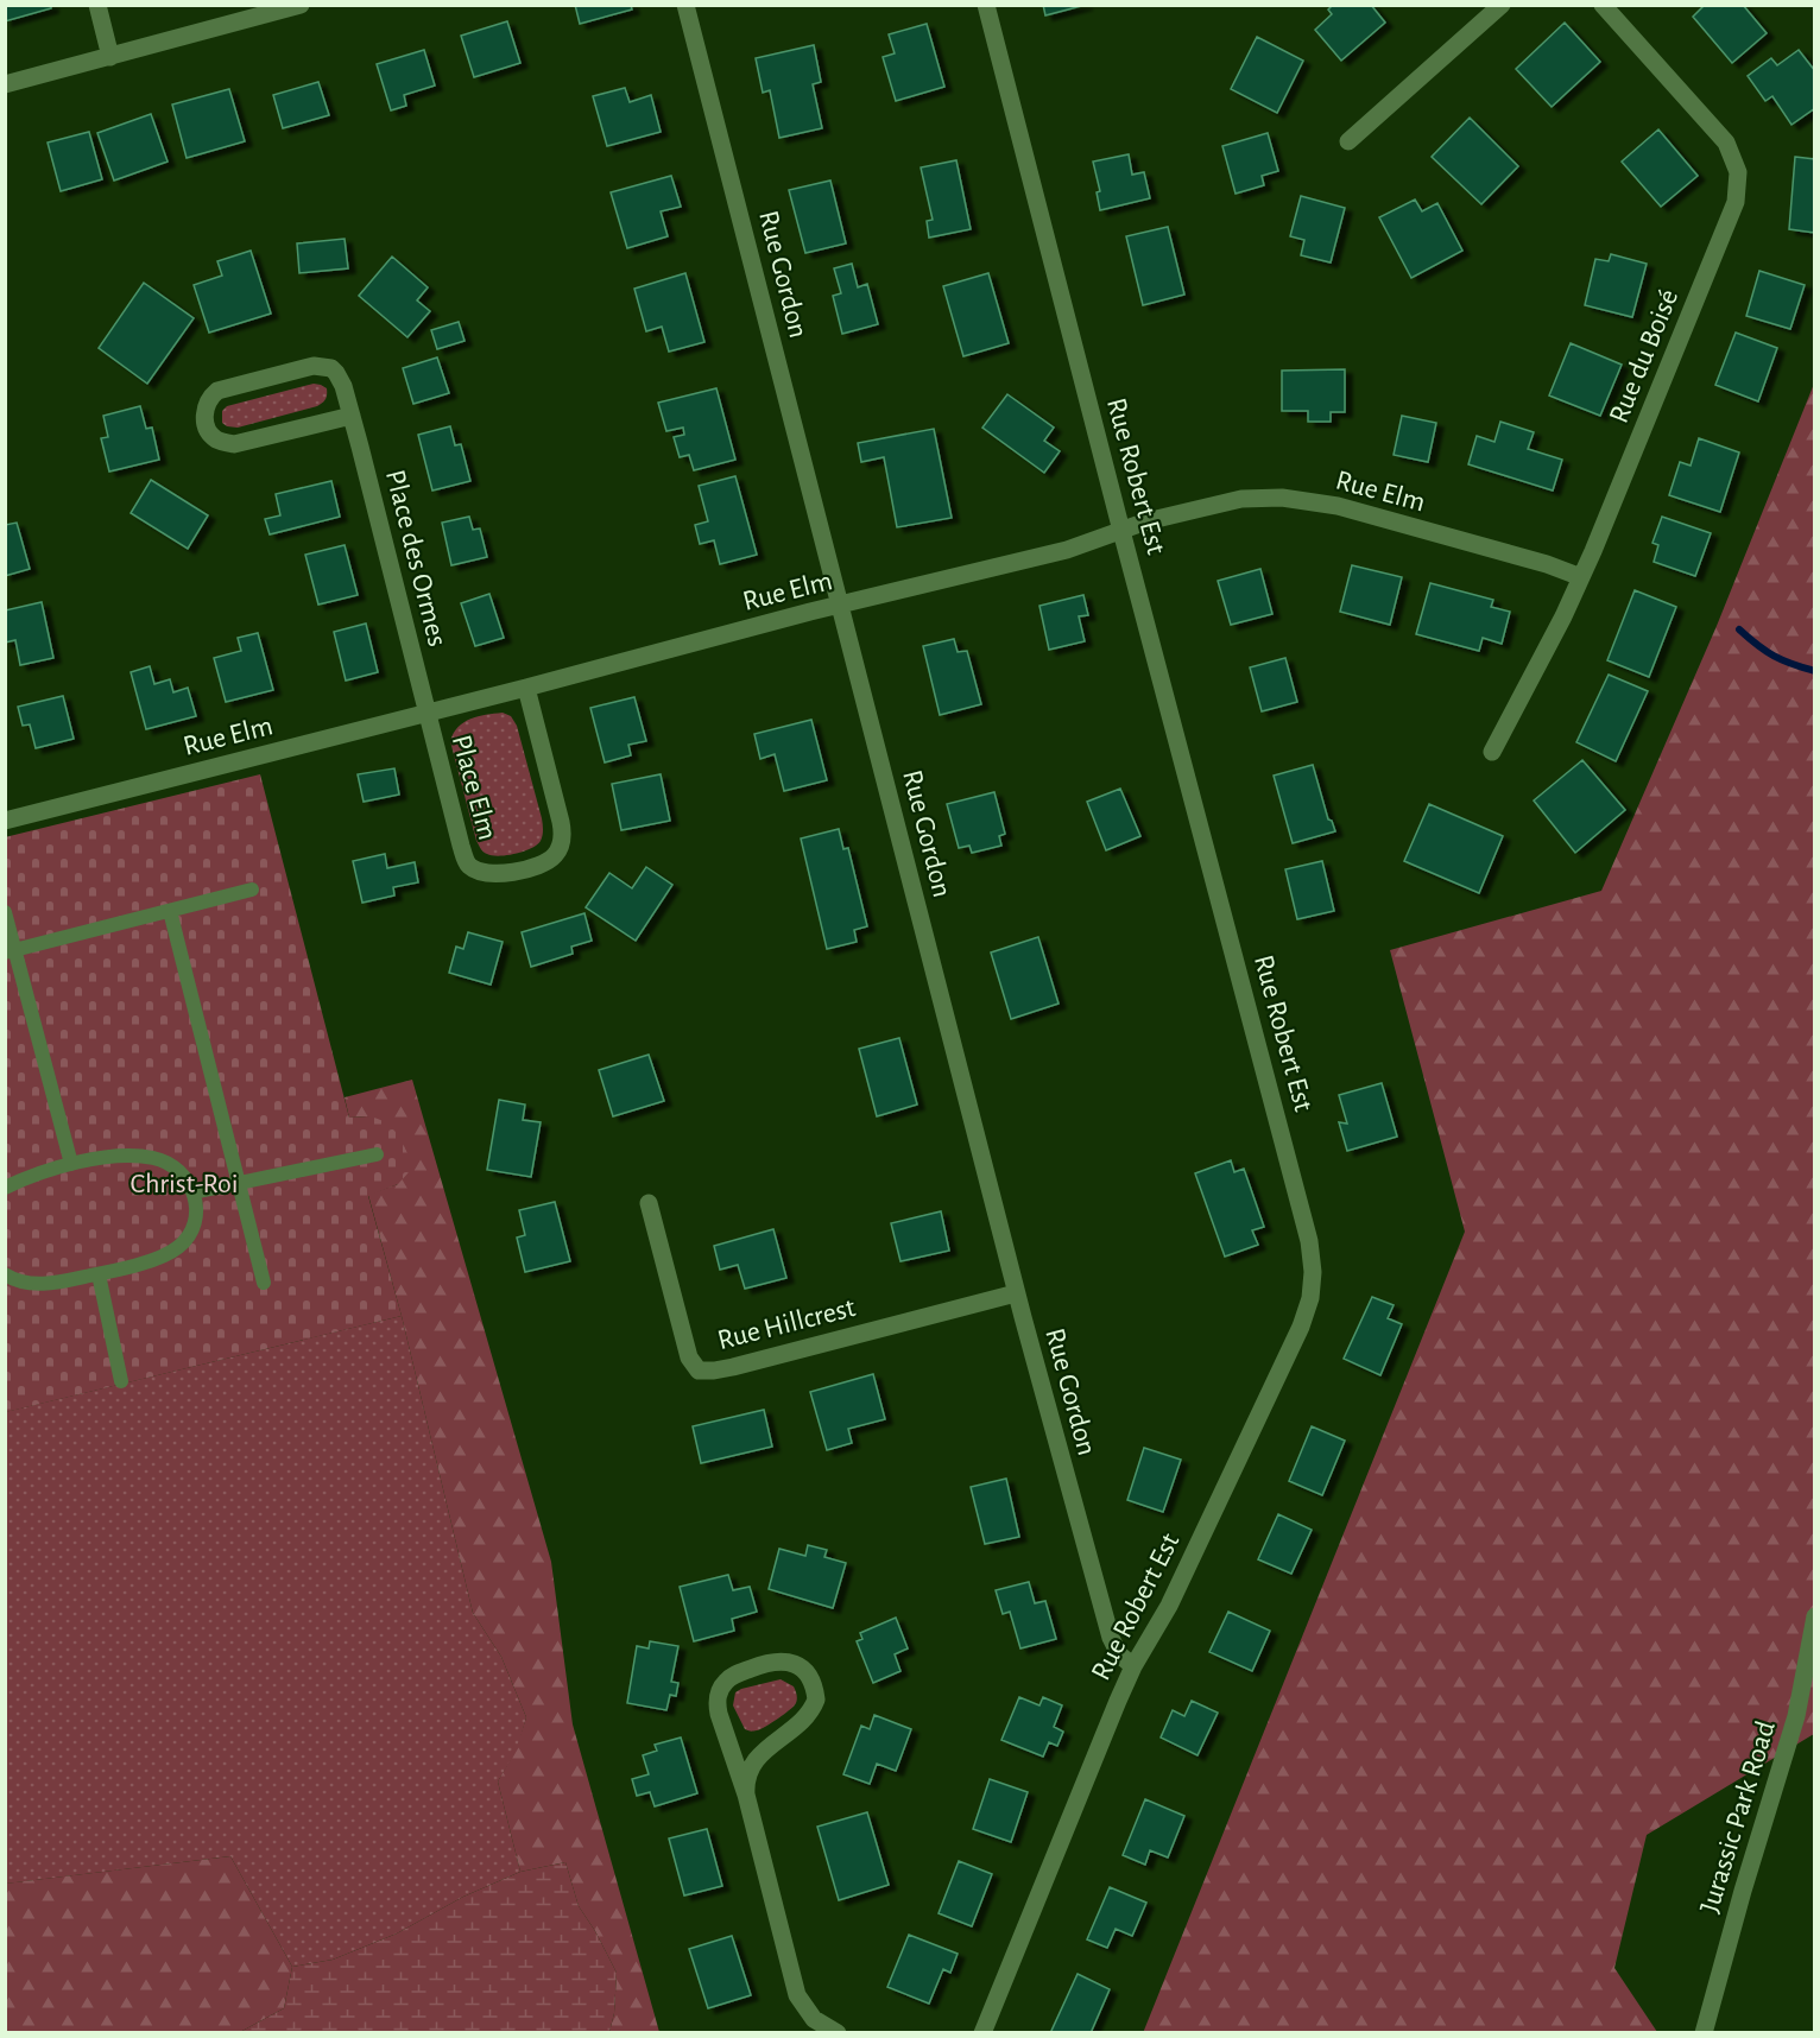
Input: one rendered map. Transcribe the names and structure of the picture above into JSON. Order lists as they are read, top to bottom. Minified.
{"streets":{"street":["Rue Gordon","Rue du Boisé","Rue Robert Est","Rue Elm","Place des Ormes","Place Elm","Rue Hillcrest","Jurassic Park Road"]},"crossings":[["Rue Gordon","Rue Robert Est"],["Rue Gordon","Rue Elm"],["Rue Gordon","Rue Hillcrest"],["Rue du Boisé","Rue Elm"],["Rue Robert Est","Rue Elm"],["Rue Elm","Place des Ormes"],["Rue Elm","Place Elm"],["Place des Ormes","Place Elm"]],"parks":["Christ-Roi"]}
